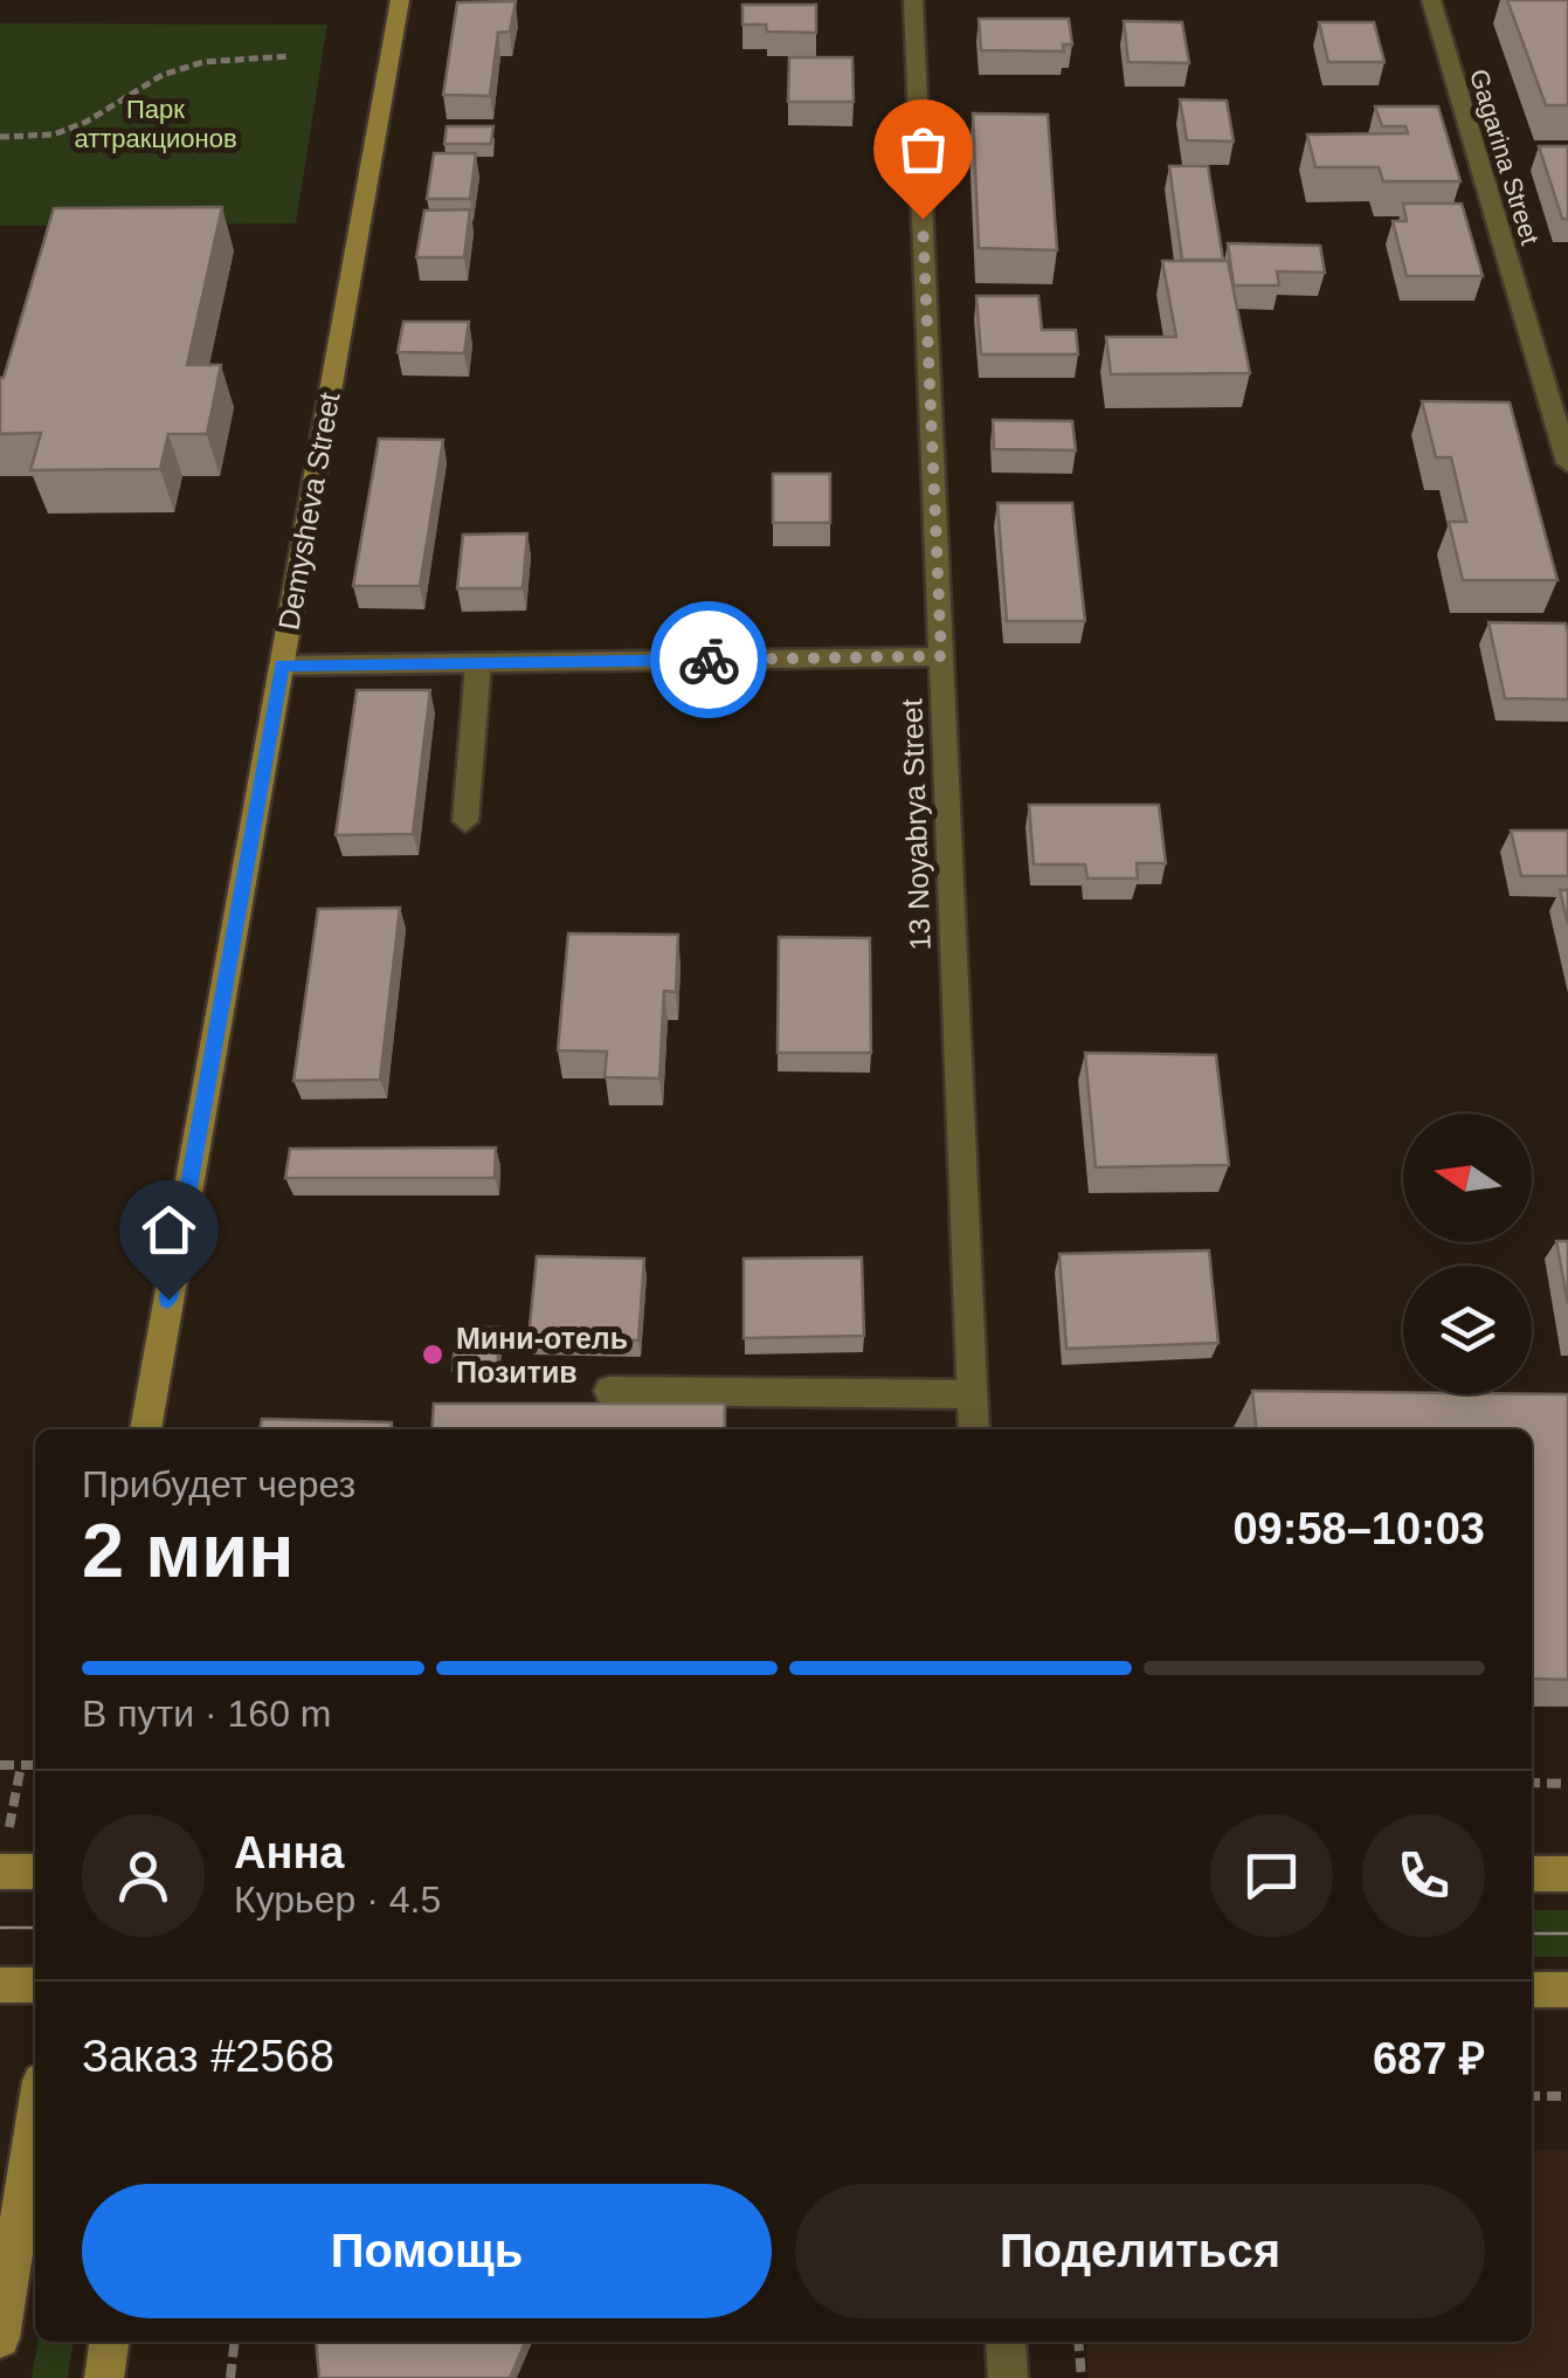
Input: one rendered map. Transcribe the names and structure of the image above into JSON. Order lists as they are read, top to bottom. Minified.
{"streets":{"street":["Gagarina Street","Demysheva Street","13 Noyabrya Street"]},"parks":["Парк аттракционов"],"places":["Мини-отель Позитив"],"north":"left","page":{"heading":["2 мин","Прибудет через","09:58–10:03"],"panel":["Анна","Курьер · 4.5","Заказ #2568","687 ₽"],"bar":"В пути · 160 m","buttons":["Помощь","Поделиться"]}}
